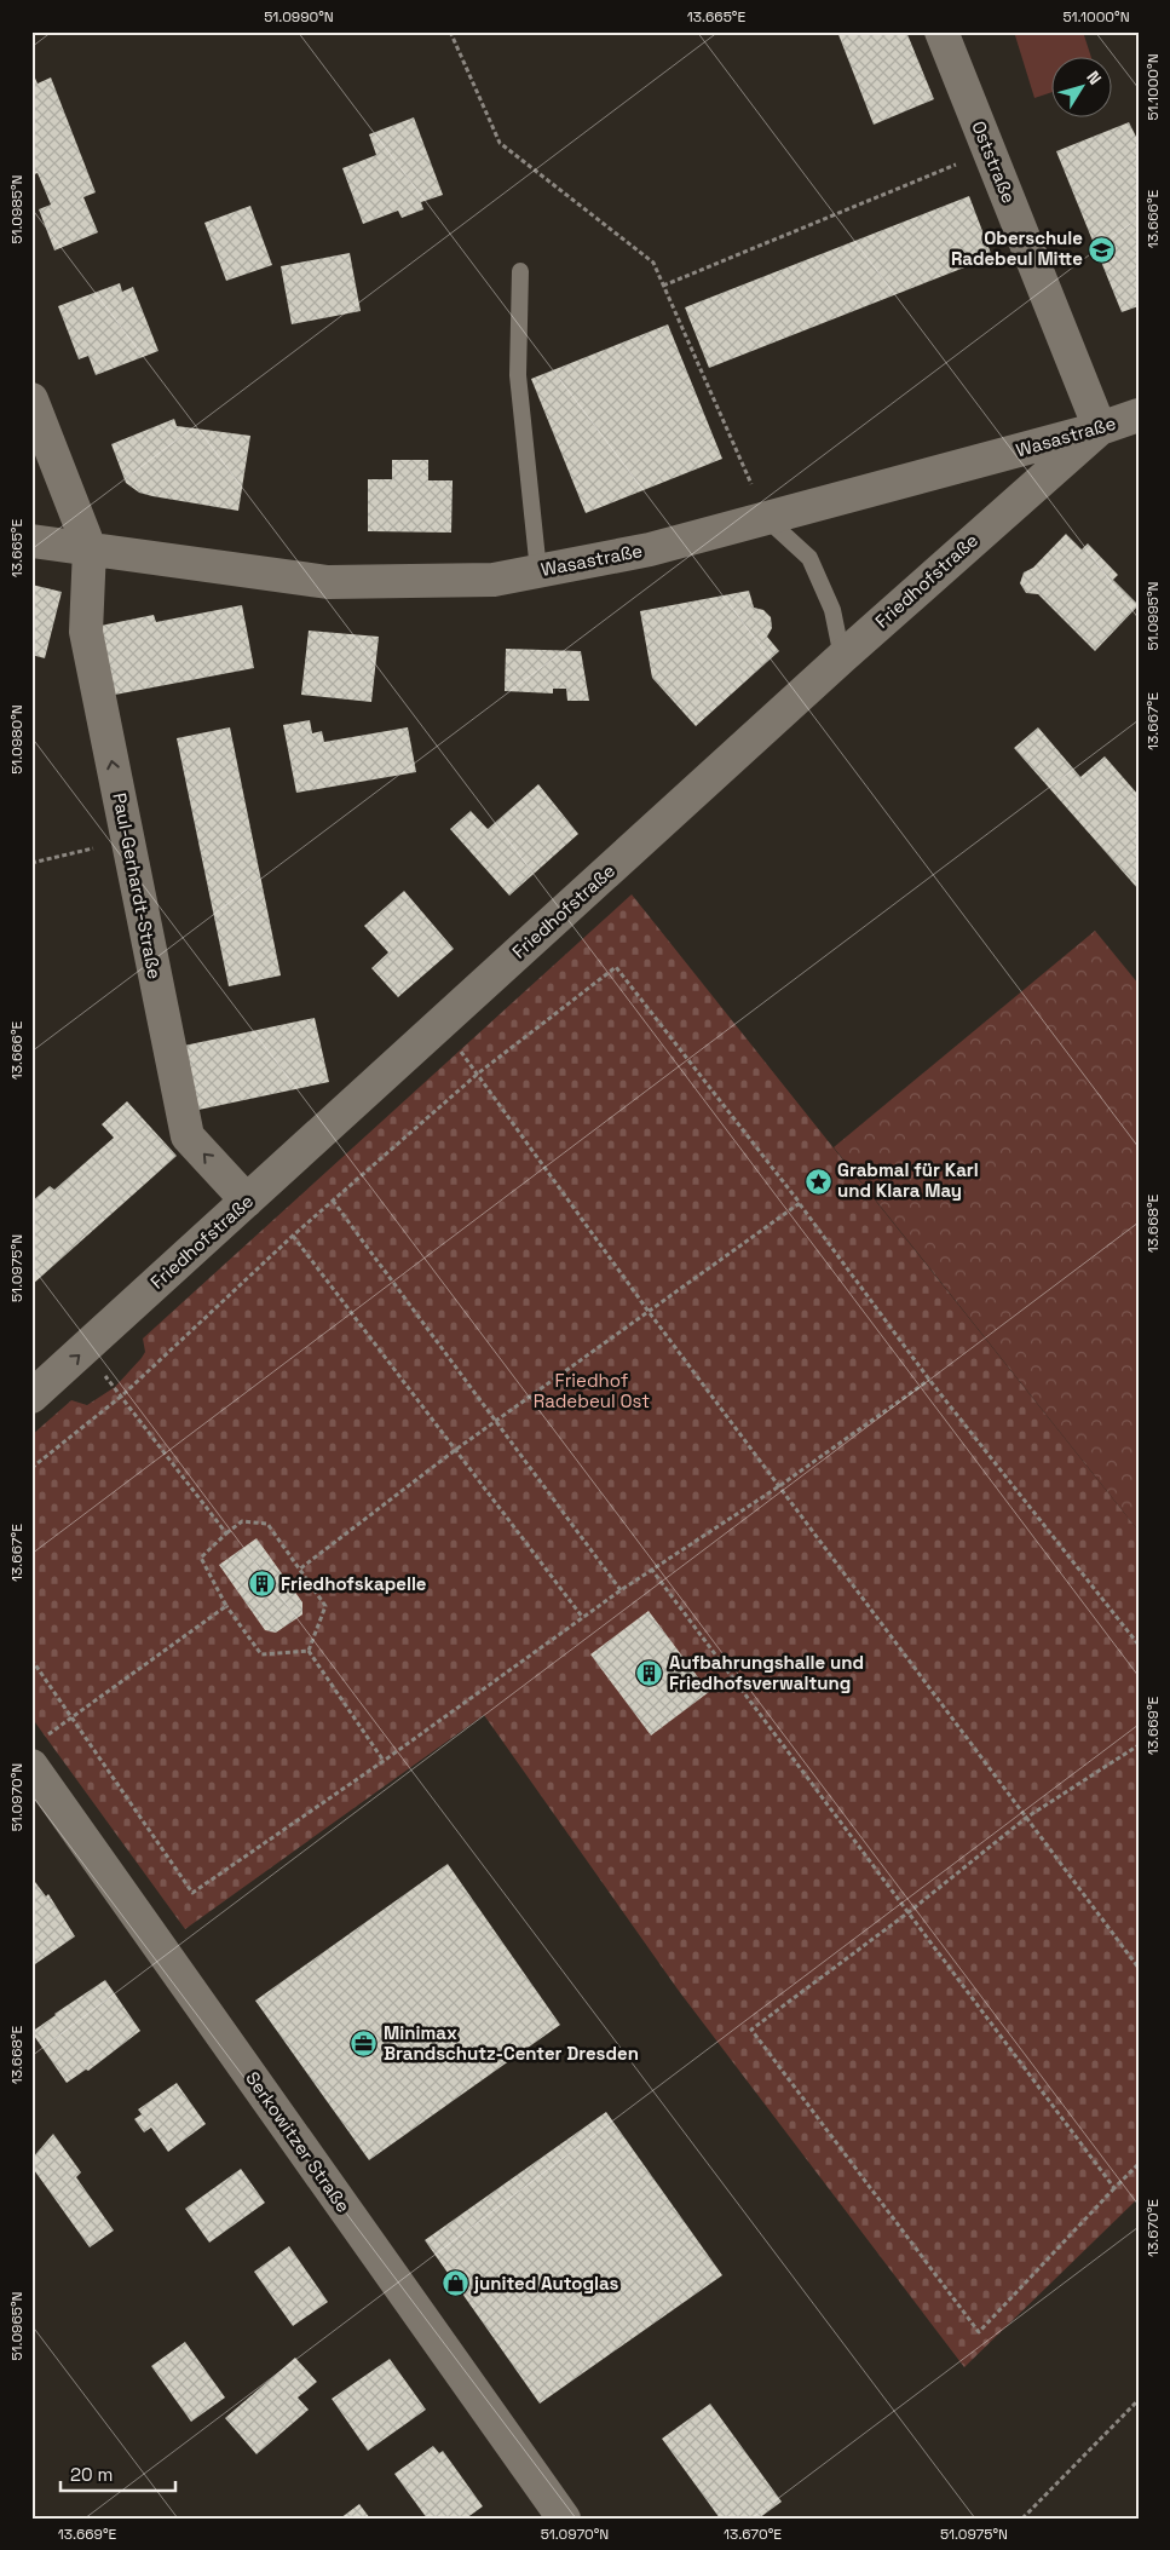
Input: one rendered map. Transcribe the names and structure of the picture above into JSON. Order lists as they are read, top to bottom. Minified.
{"streets":{"street":["Oststraße","Wasastraße","Friedhofstraße","Paul-Gerhardt-Straße","Serkowitzer Straße"]},"crossings":[["Oststraße","Wasastraße"],["Oststraße","Friedhofstraße"],["Wasastraße","Friedhofstraße"],["Wasastraße","Paul-Gerhardt-Straße"],["Friedhofstraße","Paul-Gerhardt-Straße"]],"one_way":["Paul-Gerhardt-Straße"],"parks":["Friedhof Radebeul Ost"],"places":{"school or university":["Oberschule Radebeul Mitte"],"place":["Grabmal für Karl und Klara May"],"building":["Friedhofskapelle","Aufbahrungshalle und Friedhofsverwaltung"],"office":["Minimax Brandschutz-Center Dresden"],"shop":["junited Autoglas"]},"scale_bar":"20 m","north":"top right","coordinates":["51.0990°N","13.665°E","51.1000°N","51.0985°N","13.666°E","51.0995°N","13.667°E","51.0980°N","13.668°E","51.0975°N","13.669°E","51.0970°N","13.670°E","51.0965°N"]}
